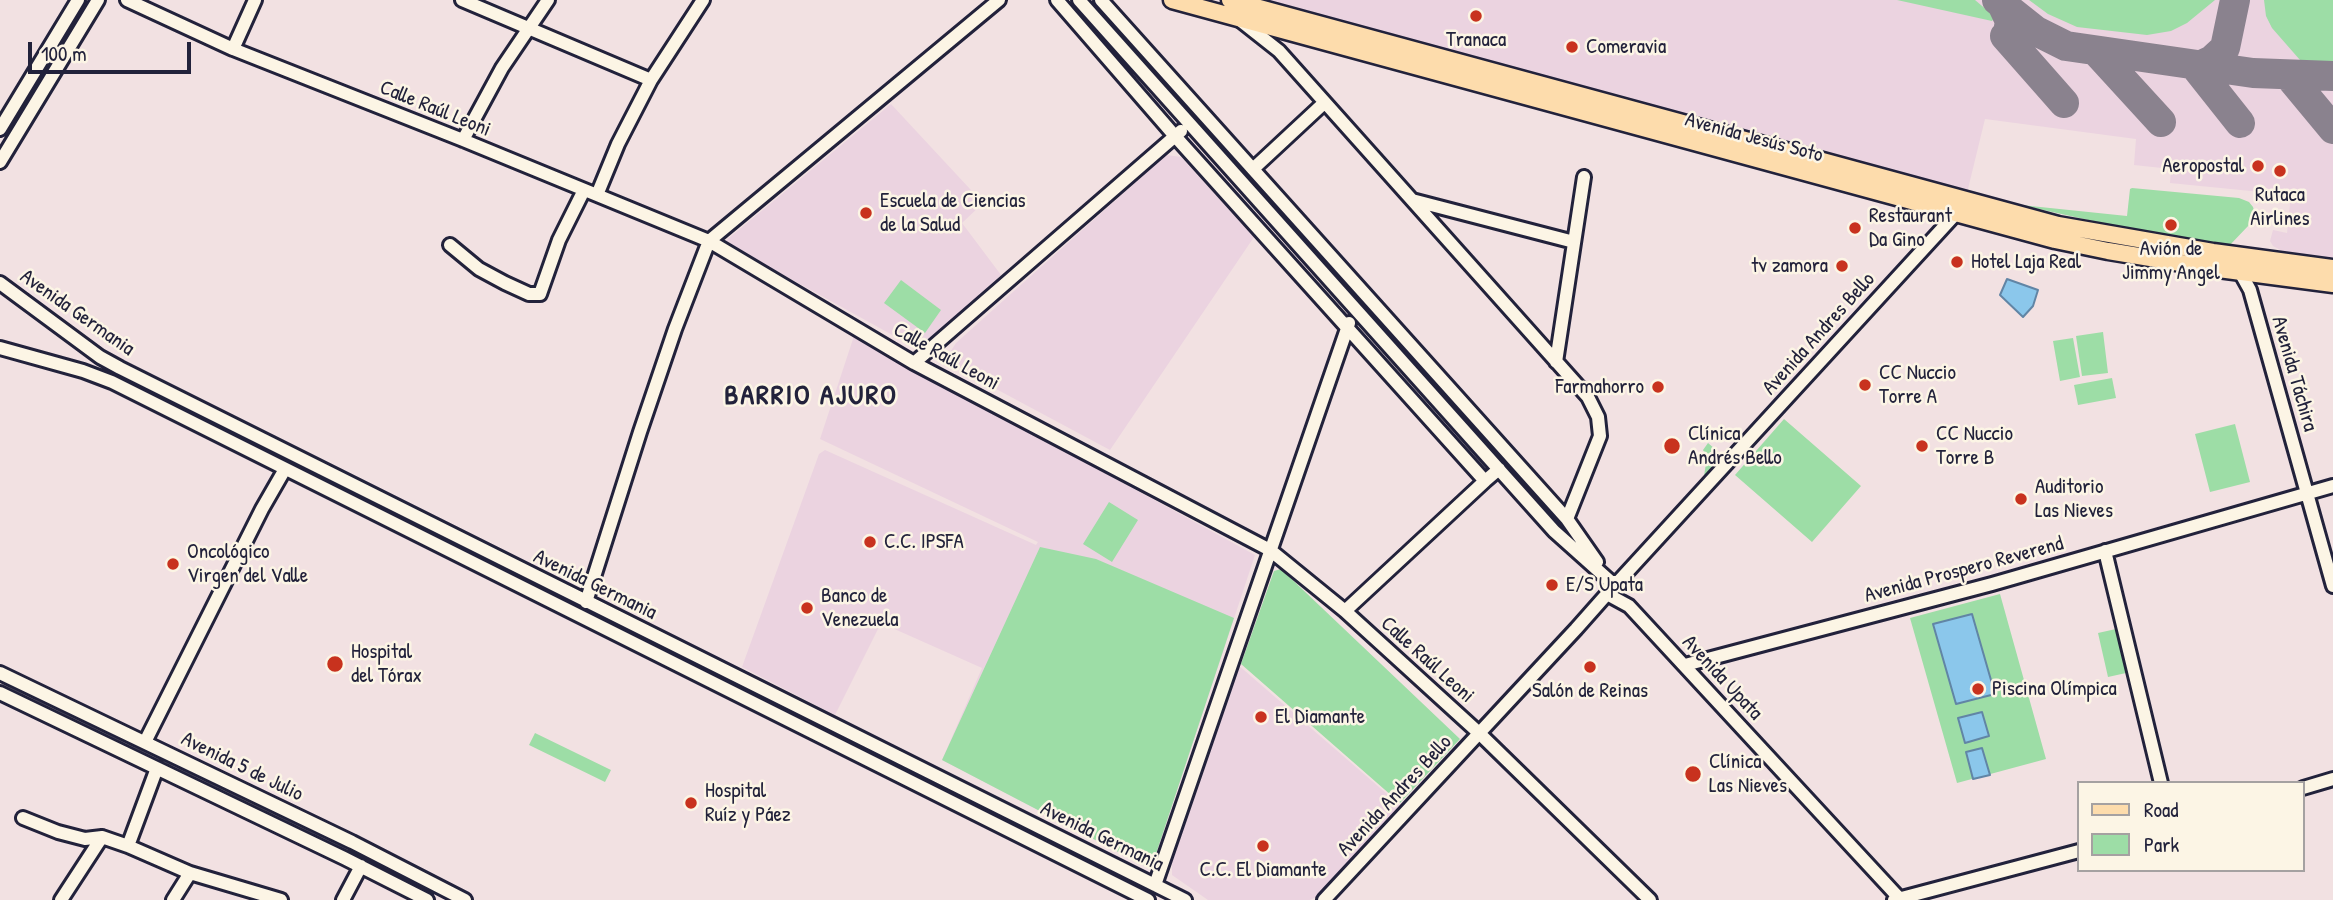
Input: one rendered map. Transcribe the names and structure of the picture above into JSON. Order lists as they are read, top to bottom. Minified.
{"streets":{"main road":["Avenida Jesús Soto"],"street":["Calle Raúl Leoni","Avenida Germania","Avenida Andres Bello","Avenida Táchira","Avenida Prospero Reverend","Avenida Upata","Avenida 5 de Julio"]},"crossings":[["Calle Raúl Leoni","Avenida Andres Bello"],["Avenida Jesús Soto","Avenida Andres Bello"],["Avenida Jesús Soto","Avenida Táchira"],["Avenida Andres Bello","Avenida Upata"],["Avenida Táchira","Avenida Prospero Reverend"],["Avenida Prospero Reverend","Avenida Upata"]],"districts":["BARRIO AJURO"],"places":["Tranaca","Comeravia","Aeropostal","Rutaca Airlines","Escuela de Ciencias de la Salud","Avión de Jimmy Angel","Restaurant Da Gino","Hotel Laja Real","tv zamora","CC Nuccio Torre A","Farmahorro","Clínica Andrés Bello","CC Nuccio Torre B","Auditorio Las Nieves","C.C. IPSFA","Oncológico Virgen del Valle","E/S Upata","Banco de Venezuela","Hospital del Tórax","Salón de Reinas","Piscina Olímpica","El Diamante","Clínica Las Nieves","Hospital Ruíz y Páez","C.C. El Diamante"],"legend":["Road","Park"],"scale_bar":"100 m"}
